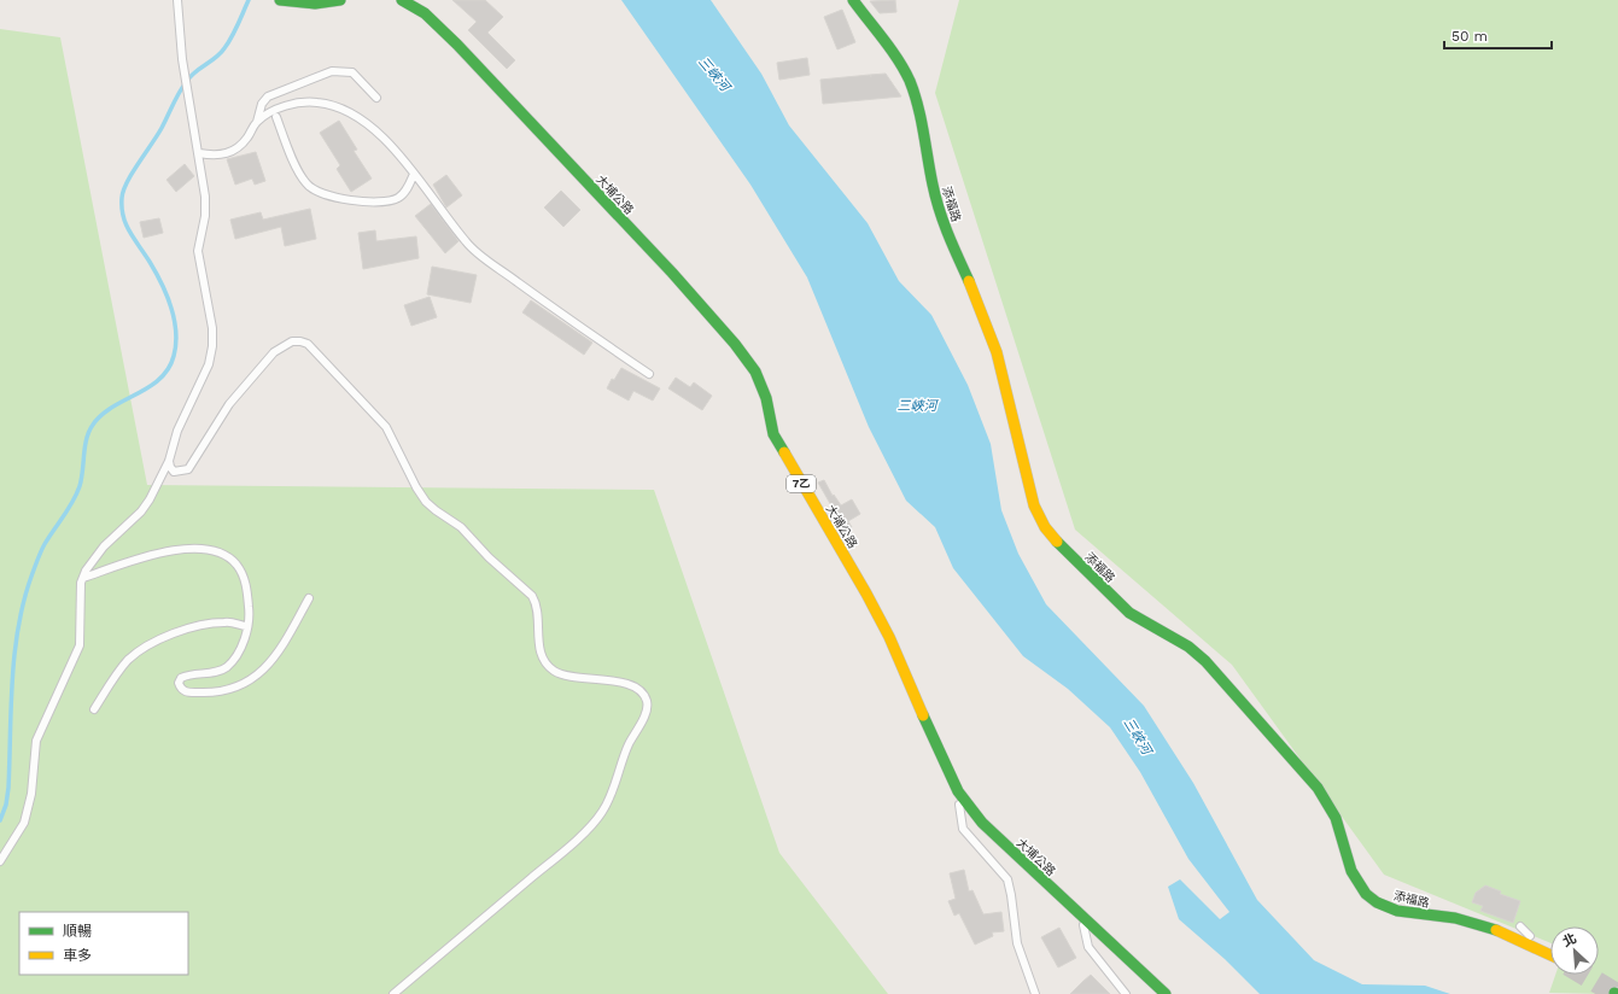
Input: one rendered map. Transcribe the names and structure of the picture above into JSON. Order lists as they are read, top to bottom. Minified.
{"streets":{"main road":["大埔公路","添福路","7乙"]},"water":["三峽河"],"legend":["順暢","車多"],"scale_bar":"50 m","north":"top left"}
